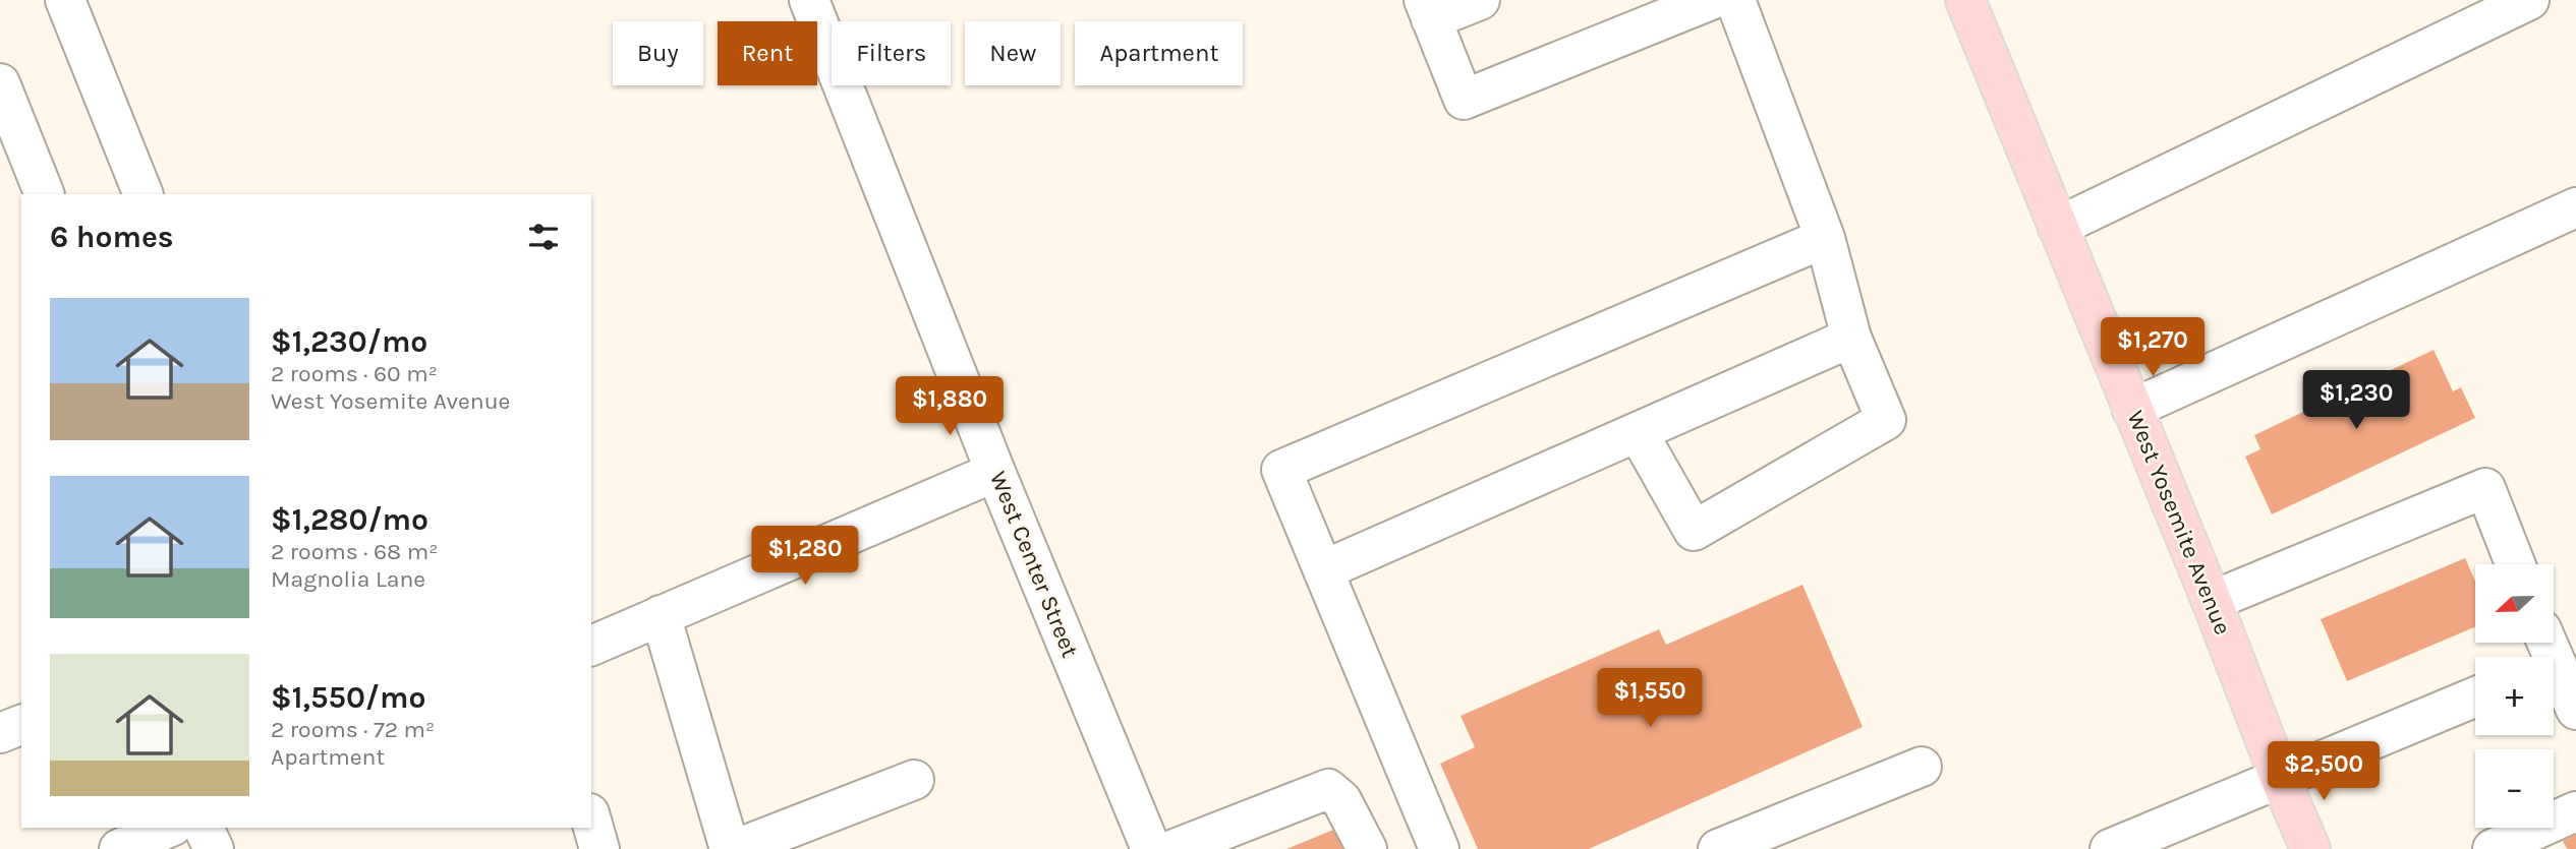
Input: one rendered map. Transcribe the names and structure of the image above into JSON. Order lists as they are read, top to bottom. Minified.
{"streets":{"main road":["West Yosemite Avenue"],"street":["West Center Street"]},"north":"left","page":{"chip":["Buy","Rent","Filters","New","Apartment"],"heading":"6 homes","list":[{"name":"$1,230/mo","note":"2 rooms · 60 m² · West Yosemite Avenue"},{"name":"$1,280/mo","note":"2 rooms · 68 m² · Magnolia Lane"},{"name":"$1,550/mo","note":"2 rooms · 72 m² · Apartment"}],"price":["$1,270","$1,230","$1,880","$1,280","$1,550","$2,500"],"map_buttons":["+","−"]}}
